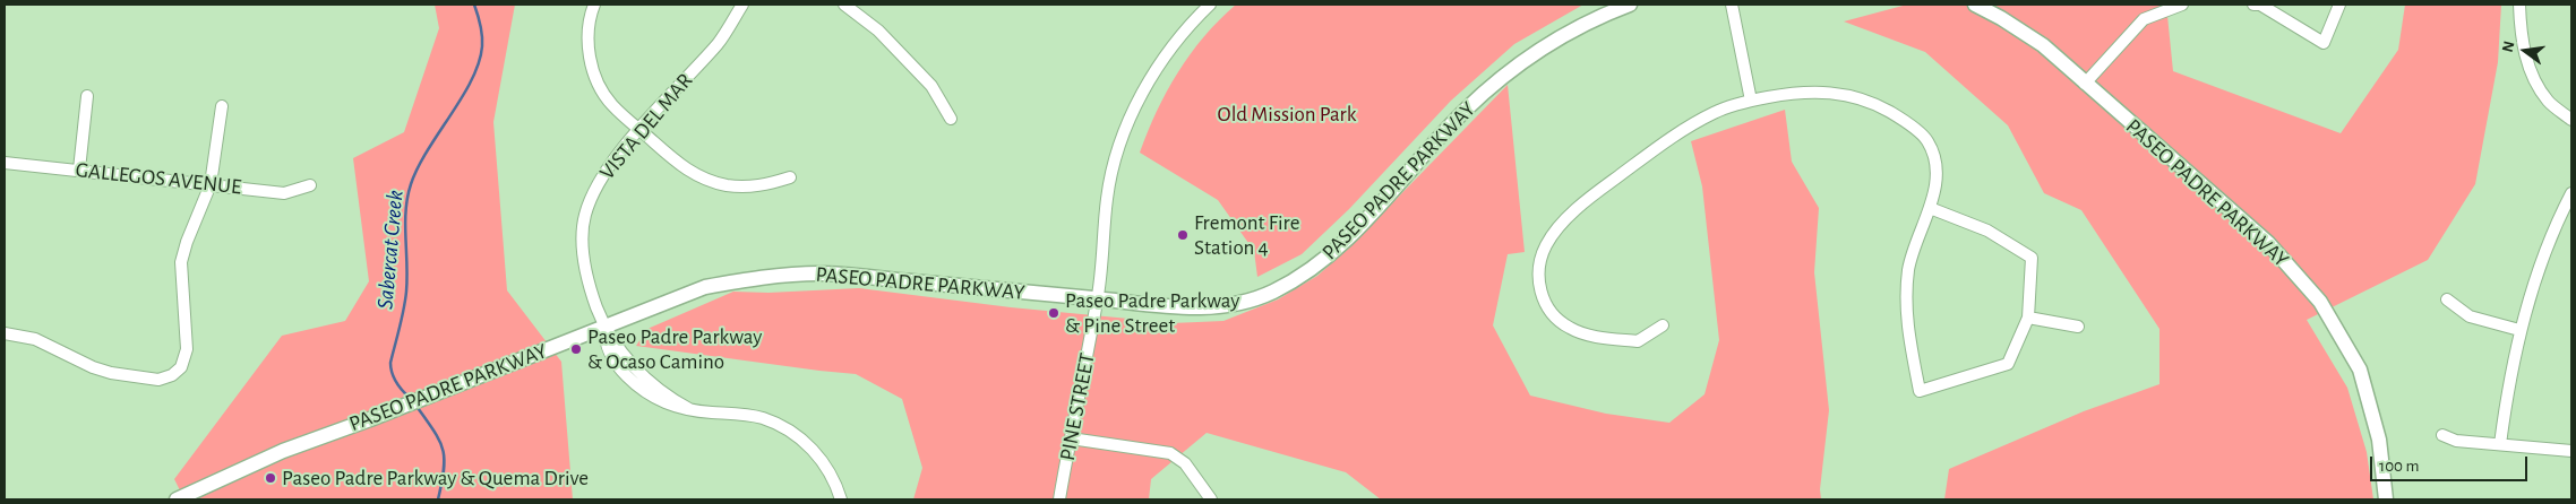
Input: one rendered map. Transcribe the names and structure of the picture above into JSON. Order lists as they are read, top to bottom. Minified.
{"streets":{"main road":["PASEO PADRE PARKWAY"],"street":["VISTA DEL MAR","GALLEGOS AVENUE","PINE STREET"]},"crossings":[["VISTA DEL MAR","PASEO PADRE PARKWAY"],["PASEO PADRE PARKWAY","PINE STREET"]],"water":["Sabercat Creek"],"parks":["Old Mission Park"],"places":["Fremont Fire Station 4","Paseo Padre Parkway & Pine Street","Paseo Padre Parkway & Ocaso Camino","Paseo Padre Parkway & Quema Drive"],"scale_bar":"100 m","north":"left"}
